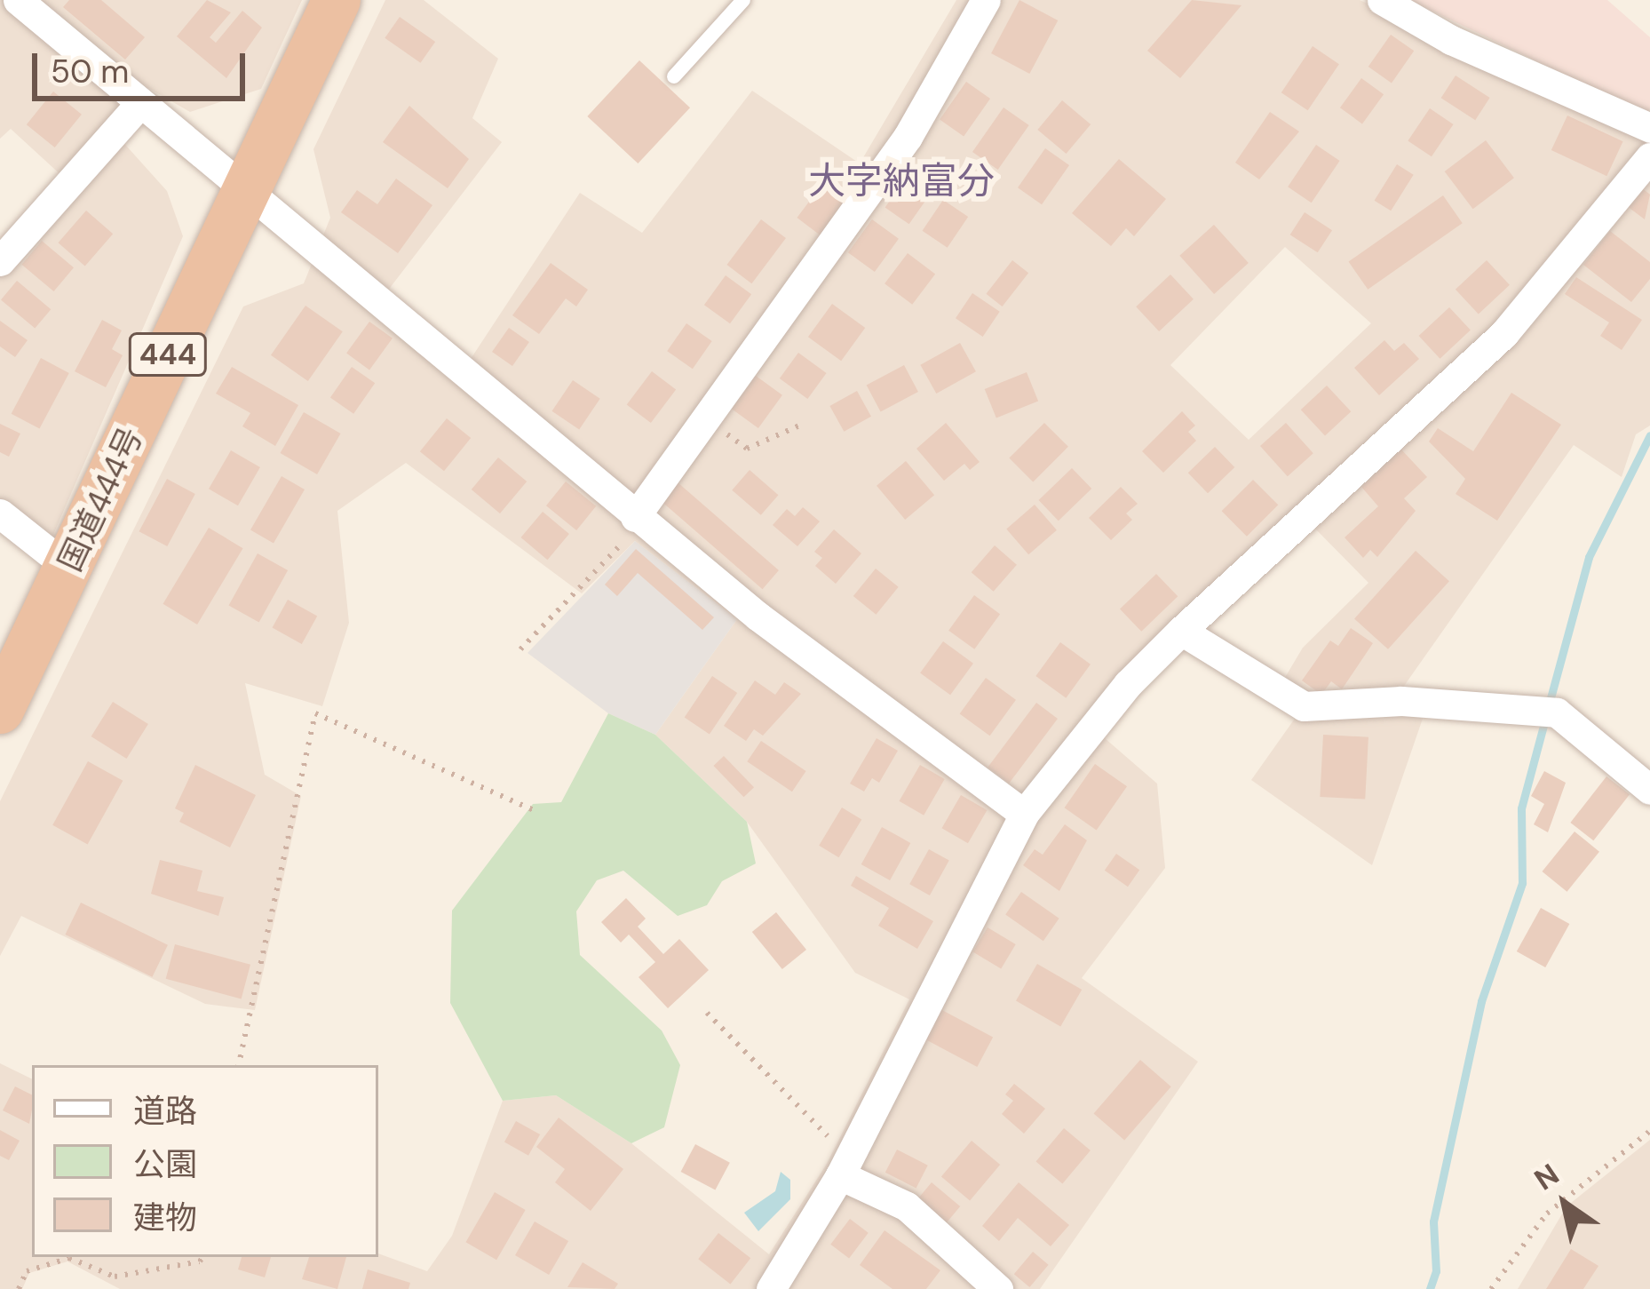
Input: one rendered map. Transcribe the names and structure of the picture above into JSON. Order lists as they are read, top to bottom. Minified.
{"streets":{"highway":["444","国道444号"]},"districts":["大字納富分"],"legend":["道路","公園","建物"],"scale_bar":"50 m","north":"top left"}
